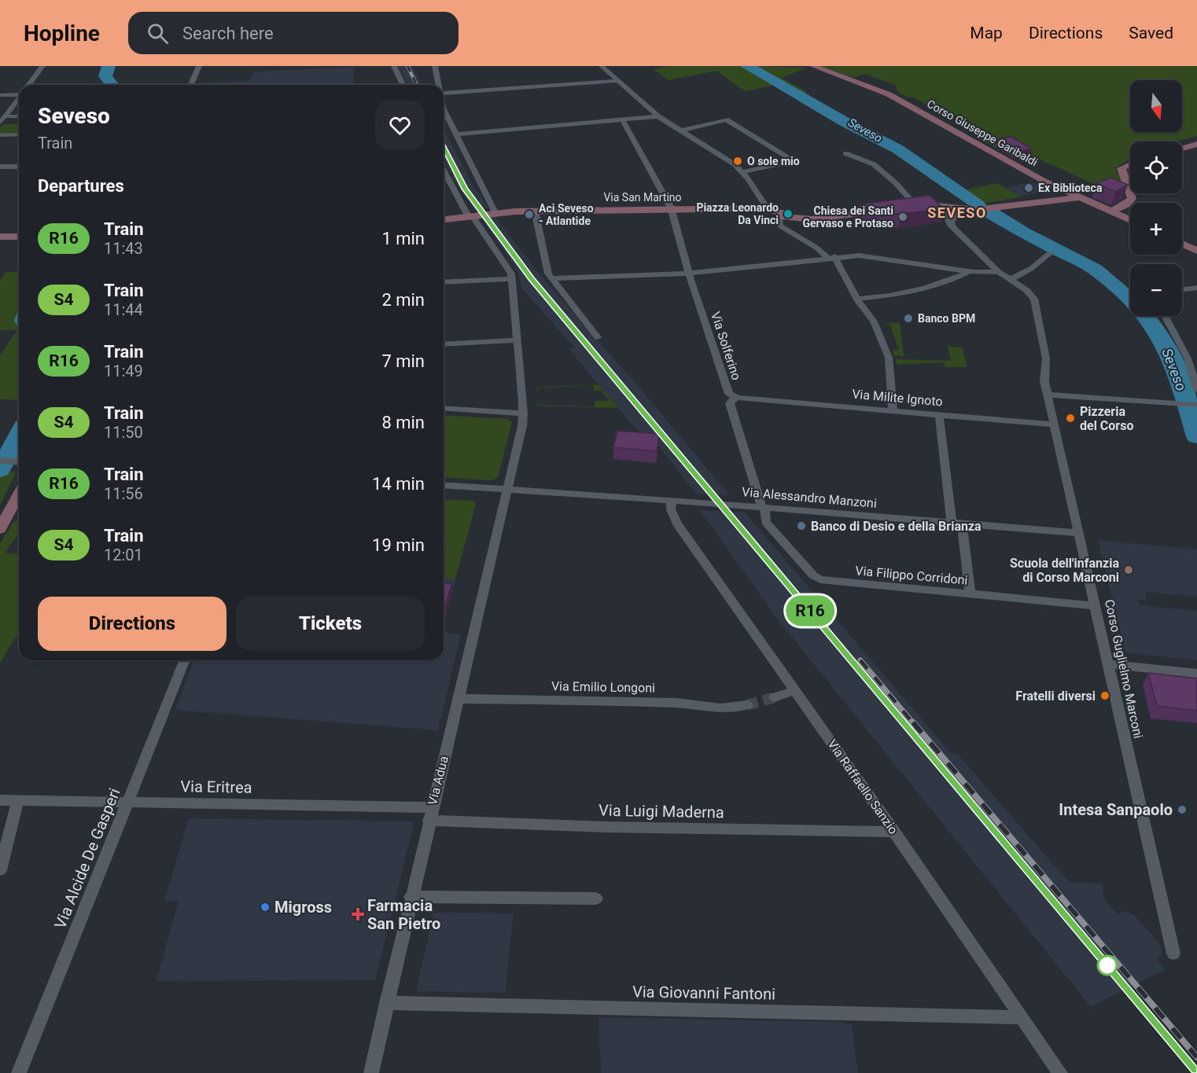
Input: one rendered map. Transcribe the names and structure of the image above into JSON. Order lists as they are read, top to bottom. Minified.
{"streets":{"street":["Corso Giuseppe Garibaldi","Via San Martino","Via Solferino","Via Milite Ignoto","Via Alessandro Manzoni","Via Filippo Corridoni","Corso Guglielmo Marconi","Via Emilio Longoni","Via Adua","Via Eritrea","Via Raffaello Sanzio","Via Luigi Maderna","Via Alcide De Gasperi","Via Giovanni Fantoni"]},"crossings":[["Via San Martino","Via Solferino"],["Via Solferino","Via Milite Ignoto"],["Via Solferino","Via Alessandro Manzoni"],["Via Solferino","Via Filippo Corridoni"],["Via Milite Ignoto","Corso Guglielmo Marconi"],["Via Alessandro Manzoni","Via Filippo Corridoni"],["Via Alessandro Manzoni","Corso Guglielmo Marconi"],["Via Alessandro Manzoni","Via Adua"],["Via Alessandro Manzoni","Via Raffaello Sanzio"],["Via Filippo Corridoni","Corso Guglielmo Marconi"],["Via Emilio Longoni","Via Adua"],["Via Adua","Via Eritrea"],["Via Adua","Via Luigi Maderna"],["Via Adua","Via Giovanni Fantoni"],["Via Eritrea","Via Luigi Maderna"],["Via Eritrea","Via Alcide De Gasperi"],["Via Raffaello Sanzio","Via Luigi Maderna"],["Via Raffaello Sanzio","Via Giovanni Fantoni"]],"districts":["SEVESO"],"water":["Seveso"],"places":{"other":["O sole mio","Ex Biblioteca","Piazza Leonardo Da Vinci","Aci Seveso - Atlantide","Chiesa dei Santi Gervaso e Protaso","Banco BPM","Pizzeria del Corso","Banco di Desio e della Brianza","Scuola dell'infanzia di Corso Marconi","Fratelli diversi","Intesa Sanpaolo","Migross"],"health":["Farmacia San Pietro"]},"north":"bottom","page":{"header":"Hopline","search":"Search here","nav":["Map","Directions","Saved"],"on_map":"R16","map_buttons":["+","−"],"heading":[["Seveso","Train"],"Departures"],"list":[{"mark":"R16","name":"Train","note":"11:43","value":"1 min"},{"mark":"S4","name":"Train","note":"11:44","value":"2 min"},{"mark":"R16","name":"Train","note":"11:49","value":"7 min"},{"mark":"S4","name":"Train","note":"11:50","value":"8 min"},{"mark":"R16","name":"Train","note":"11:56","value":"14 min"},{"mark":"S4","name":"Train","note":"12:01","value":"19 min"}],"buttons":["Directions","Tickets"]}}
